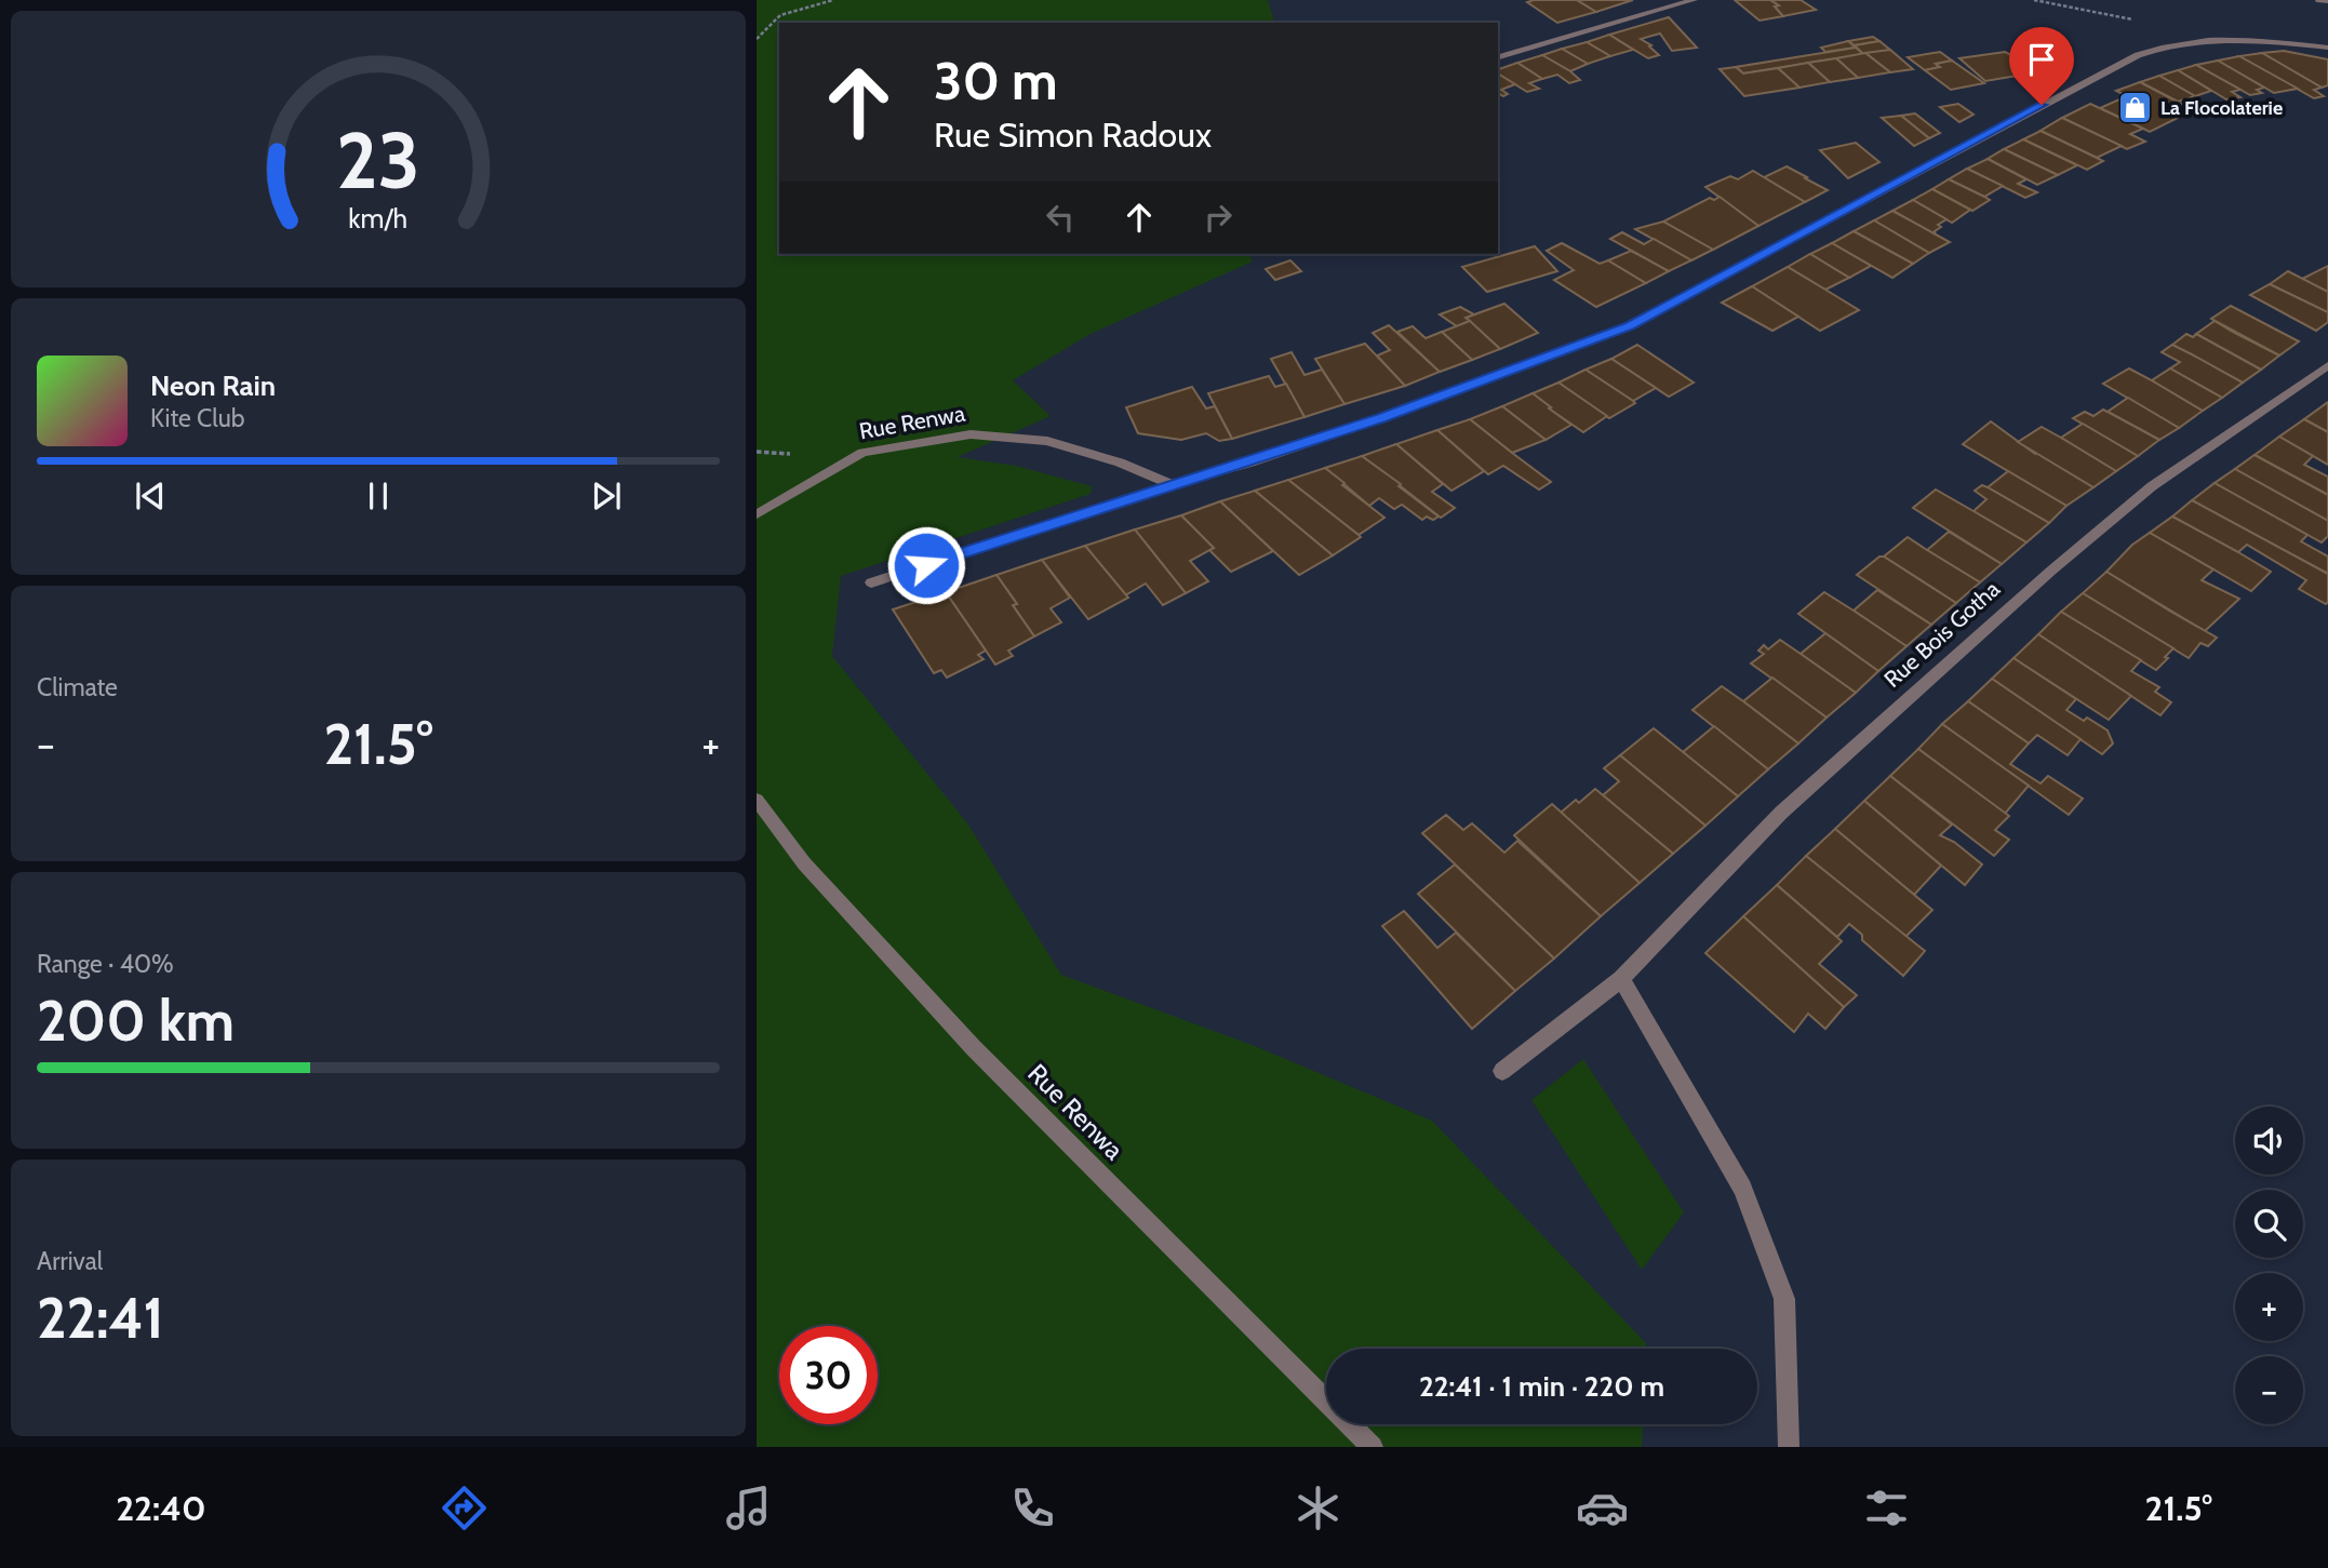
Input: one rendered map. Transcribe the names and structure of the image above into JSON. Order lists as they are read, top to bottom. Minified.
{"streets":{"street":["Rue Renwa","Rue Bois Gotha"]},"places":{"shop":["La Flocolaterie"]},"page":{"turn":["30 m","Rue Simon Radoux"],"song":["Neon Rain","Kite Club"],"tile":["Climate",["Range · 40%","200 km"],["Arrival","22:41"]],"heat":["−","21.5°","+"],"map_buttons":["+","−"],"limit":"30","trip":"22:41 · 1 min · 220 m","tabs":["22:40","21.5°"],"gauge":["23","km/h"]}}
